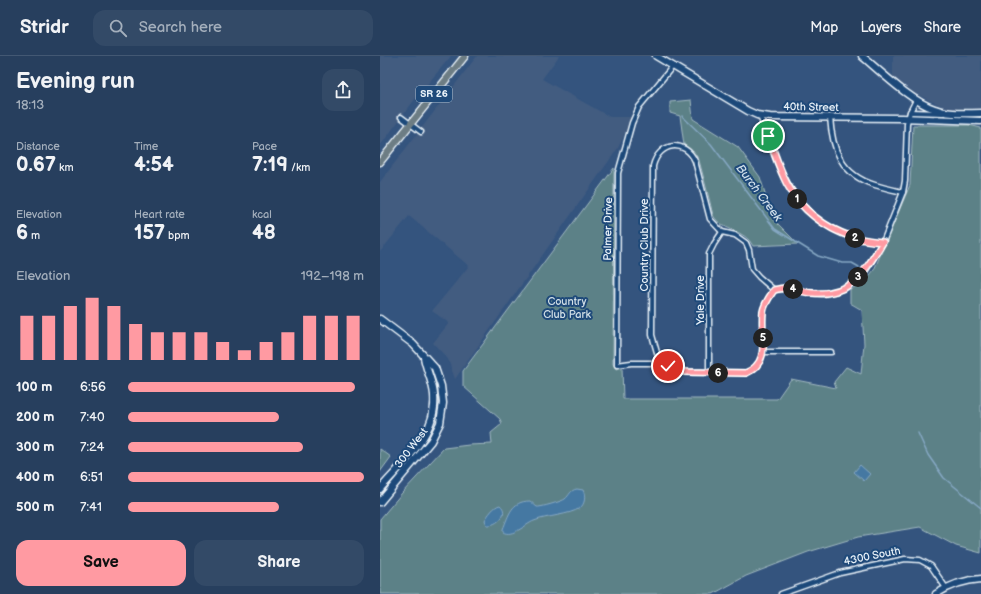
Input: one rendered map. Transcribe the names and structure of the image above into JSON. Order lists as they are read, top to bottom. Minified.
{"streets":{"main road":["SR 26","40th Street","300 West"],"street":["Palmer Drive","Country Club Drive","Yale Drive","4300 South"]},"crossings":[["40th Street","Palmer Drive"],["Palmer Drive","Country Club Drive"],["Country Club Drive","Yale Drive"]],"water":["Burch Creek"],"parks":["Country Club Park"],"page":{"header":"Stridr","search":"Search here","nav":["Map","Layers","Share"],"heading":["Evening run","18:13"],"stats":[["Distance","0.67 km"],["Time","4:54"],["Pace","7:19 /km"],["Elevation","6 m"],["Heart rate","157 bpm"],["kcal","48"]],"pins":["1","2","3","4","5","6"],"chart":["Elevation","192–198 m"],"list":[{"name":"100 m","note":"6:56"},{"name":"200 m","note":"7:40"},{"name":"300 m","note":"7:24"},{"name":"400 m","note":"6:51"},{"name":"500 m","note":"7:41"}],"buttons":["Save","Share"]}}
